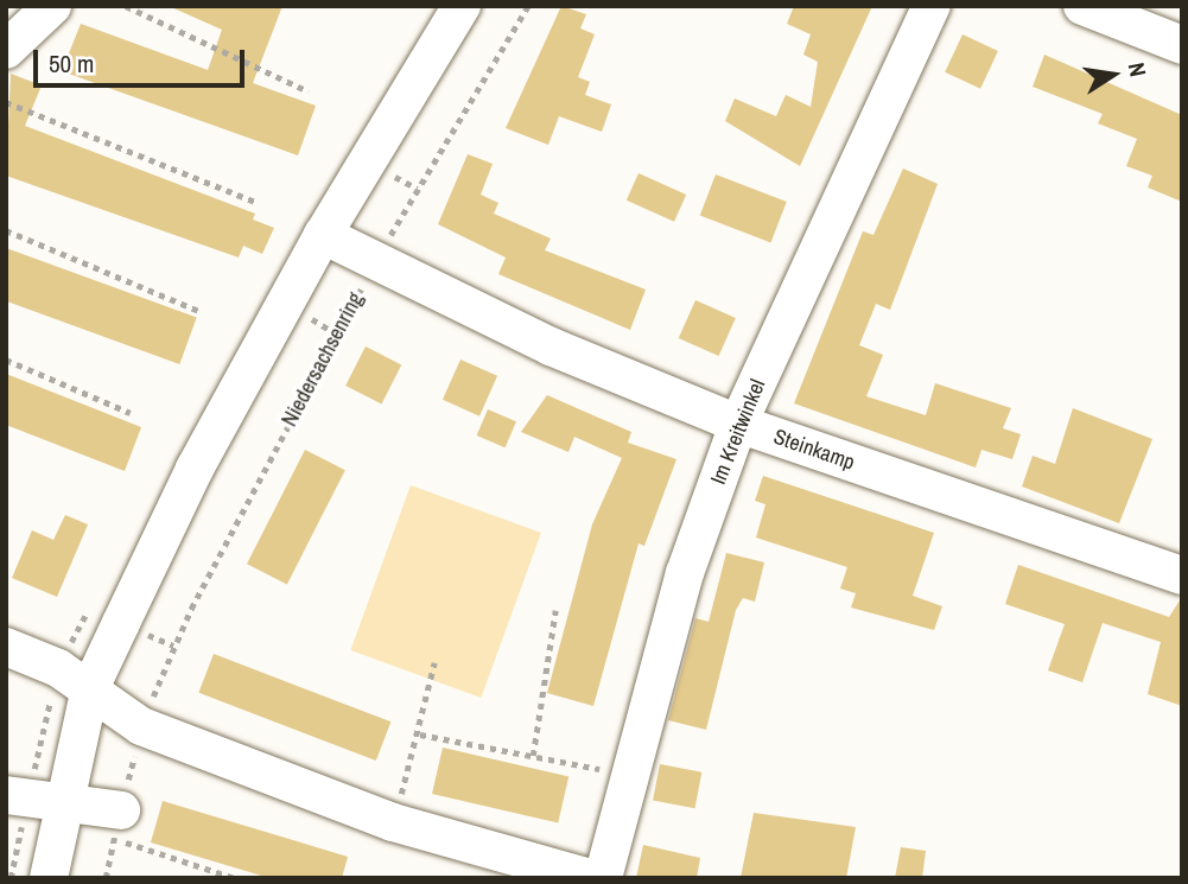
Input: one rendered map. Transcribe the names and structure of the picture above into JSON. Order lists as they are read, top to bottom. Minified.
{"streets":{"street":["Im Kreitwinkel","Steinkamp"],"path":["Niedersachsenring"]},"crossings":[["Niedersachsenring","Steinkamp"],["Im Kreitwinkel","Steinkamp"]],"scale_bar":"50 m","north":"right"}
